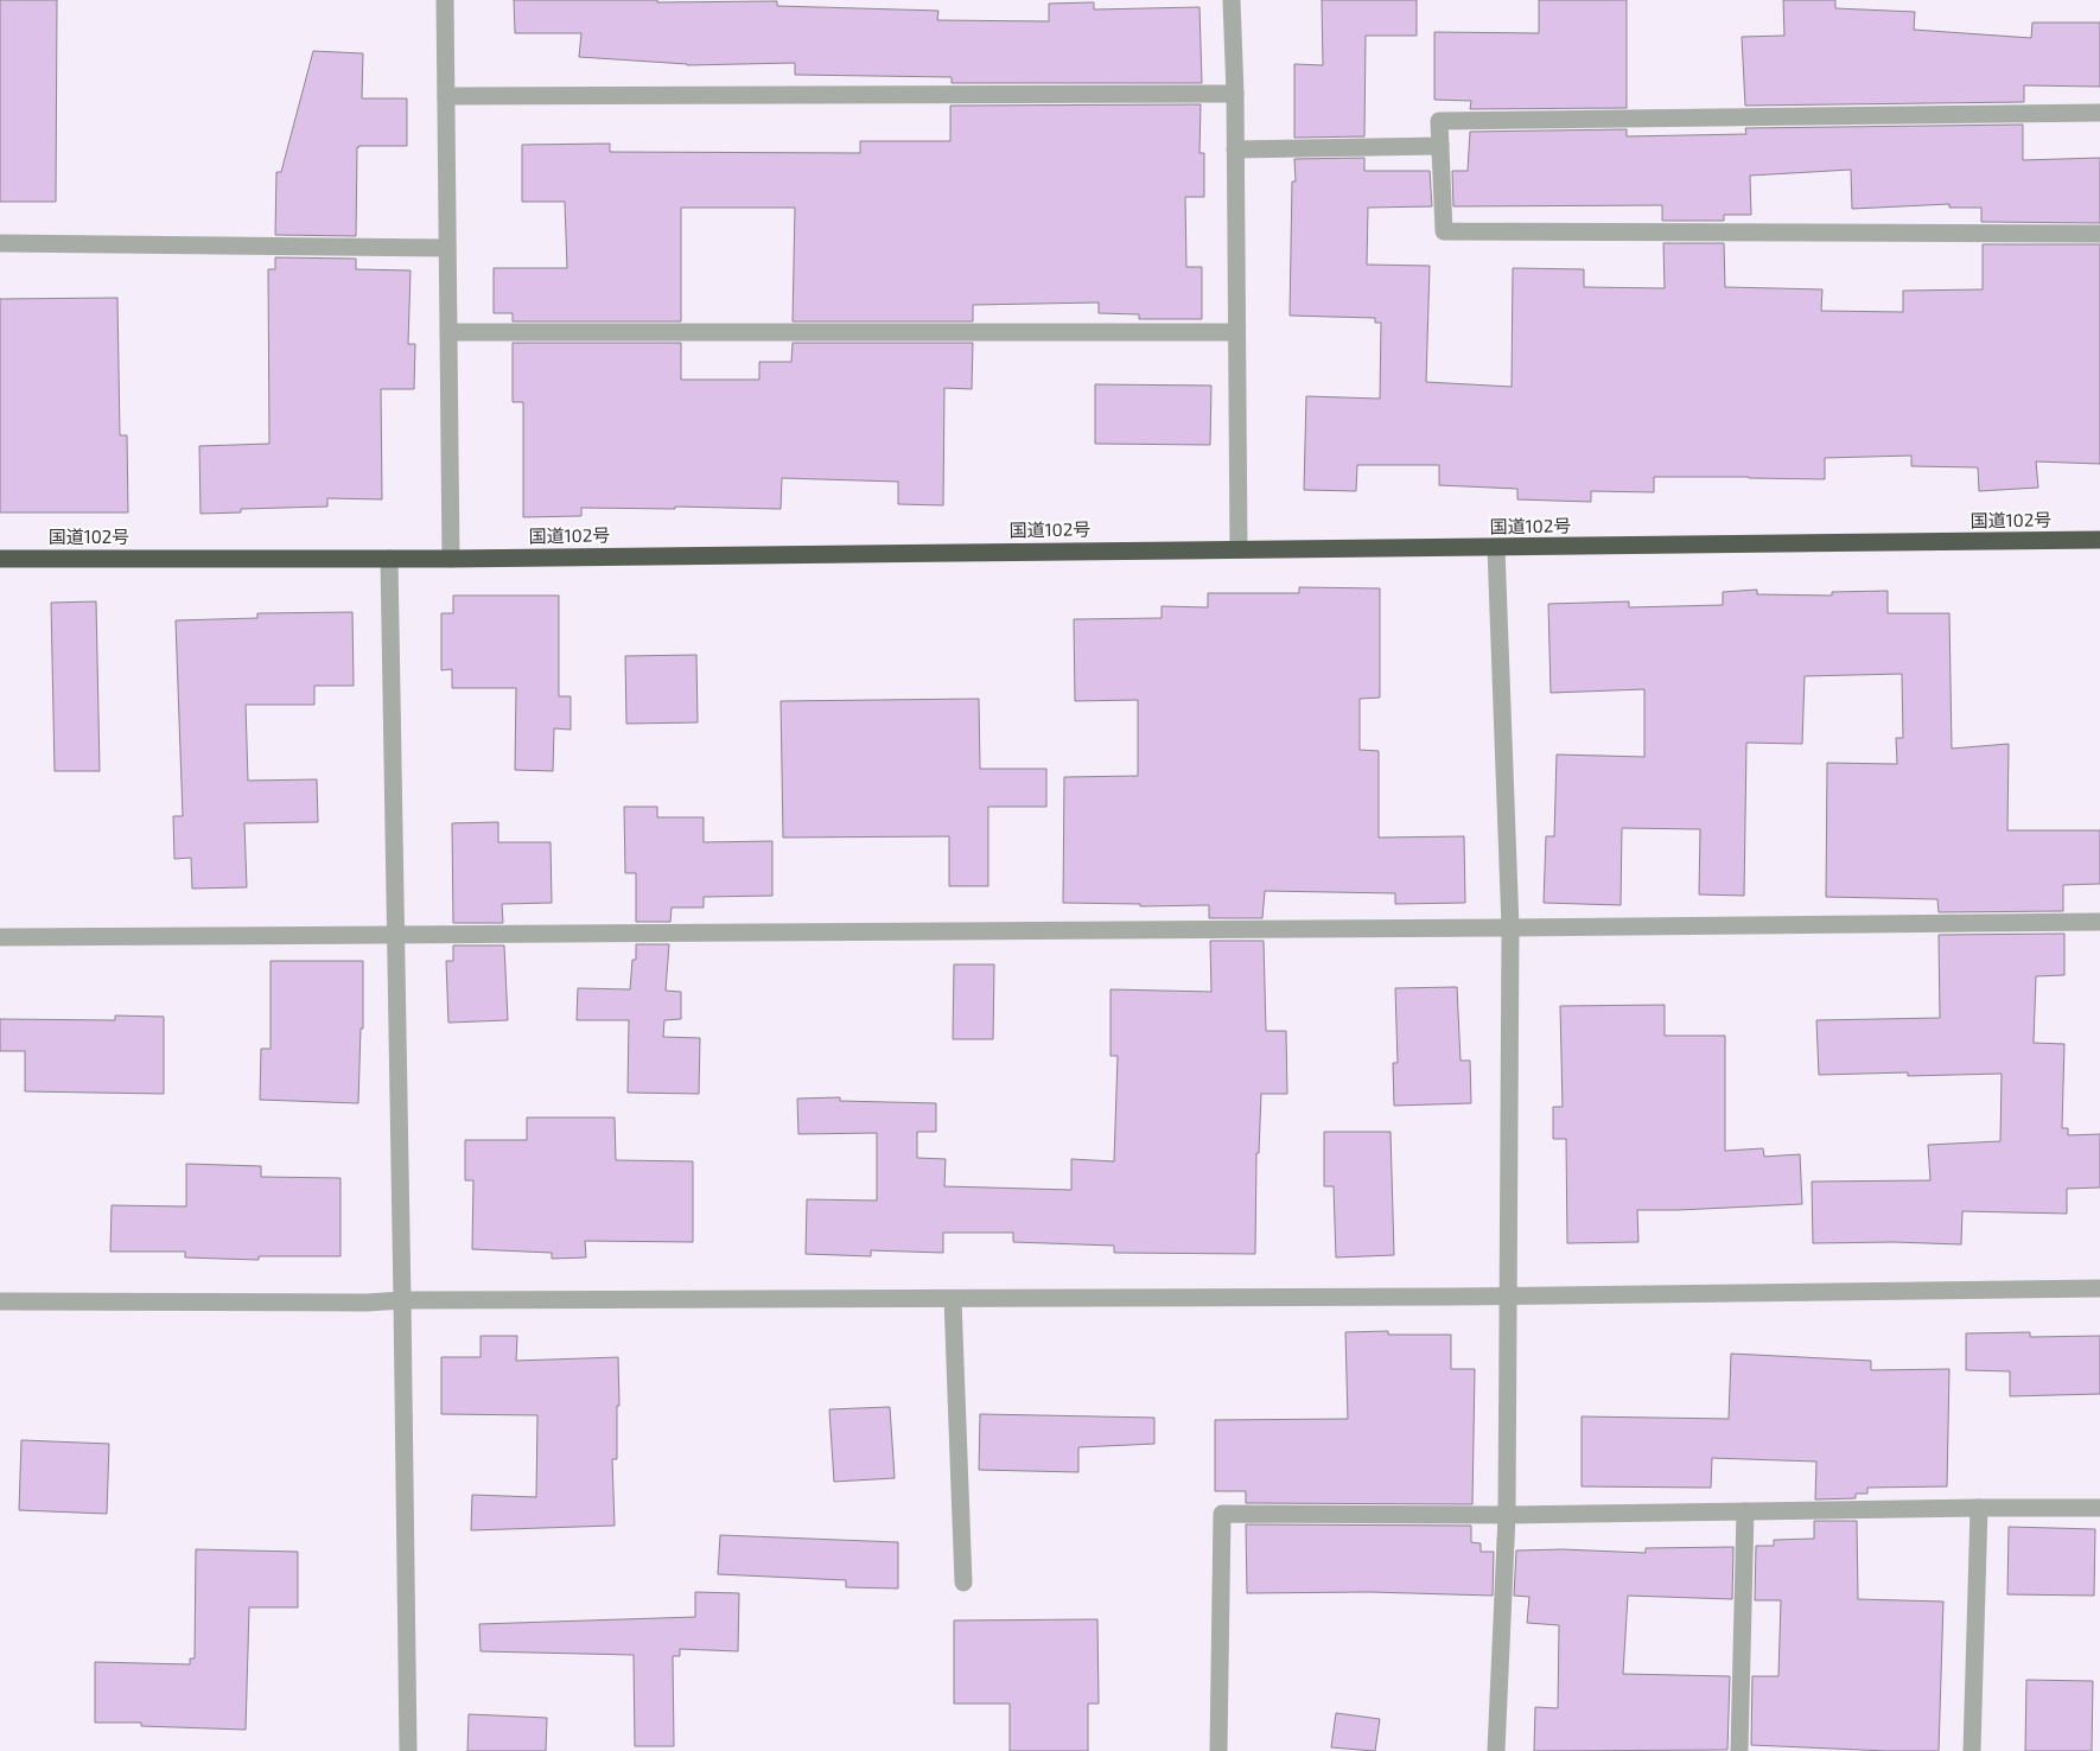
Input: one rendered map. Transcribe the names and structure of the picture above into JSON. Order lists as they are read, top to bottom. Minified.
{"streets":{"highway":["国道102号"]}}
